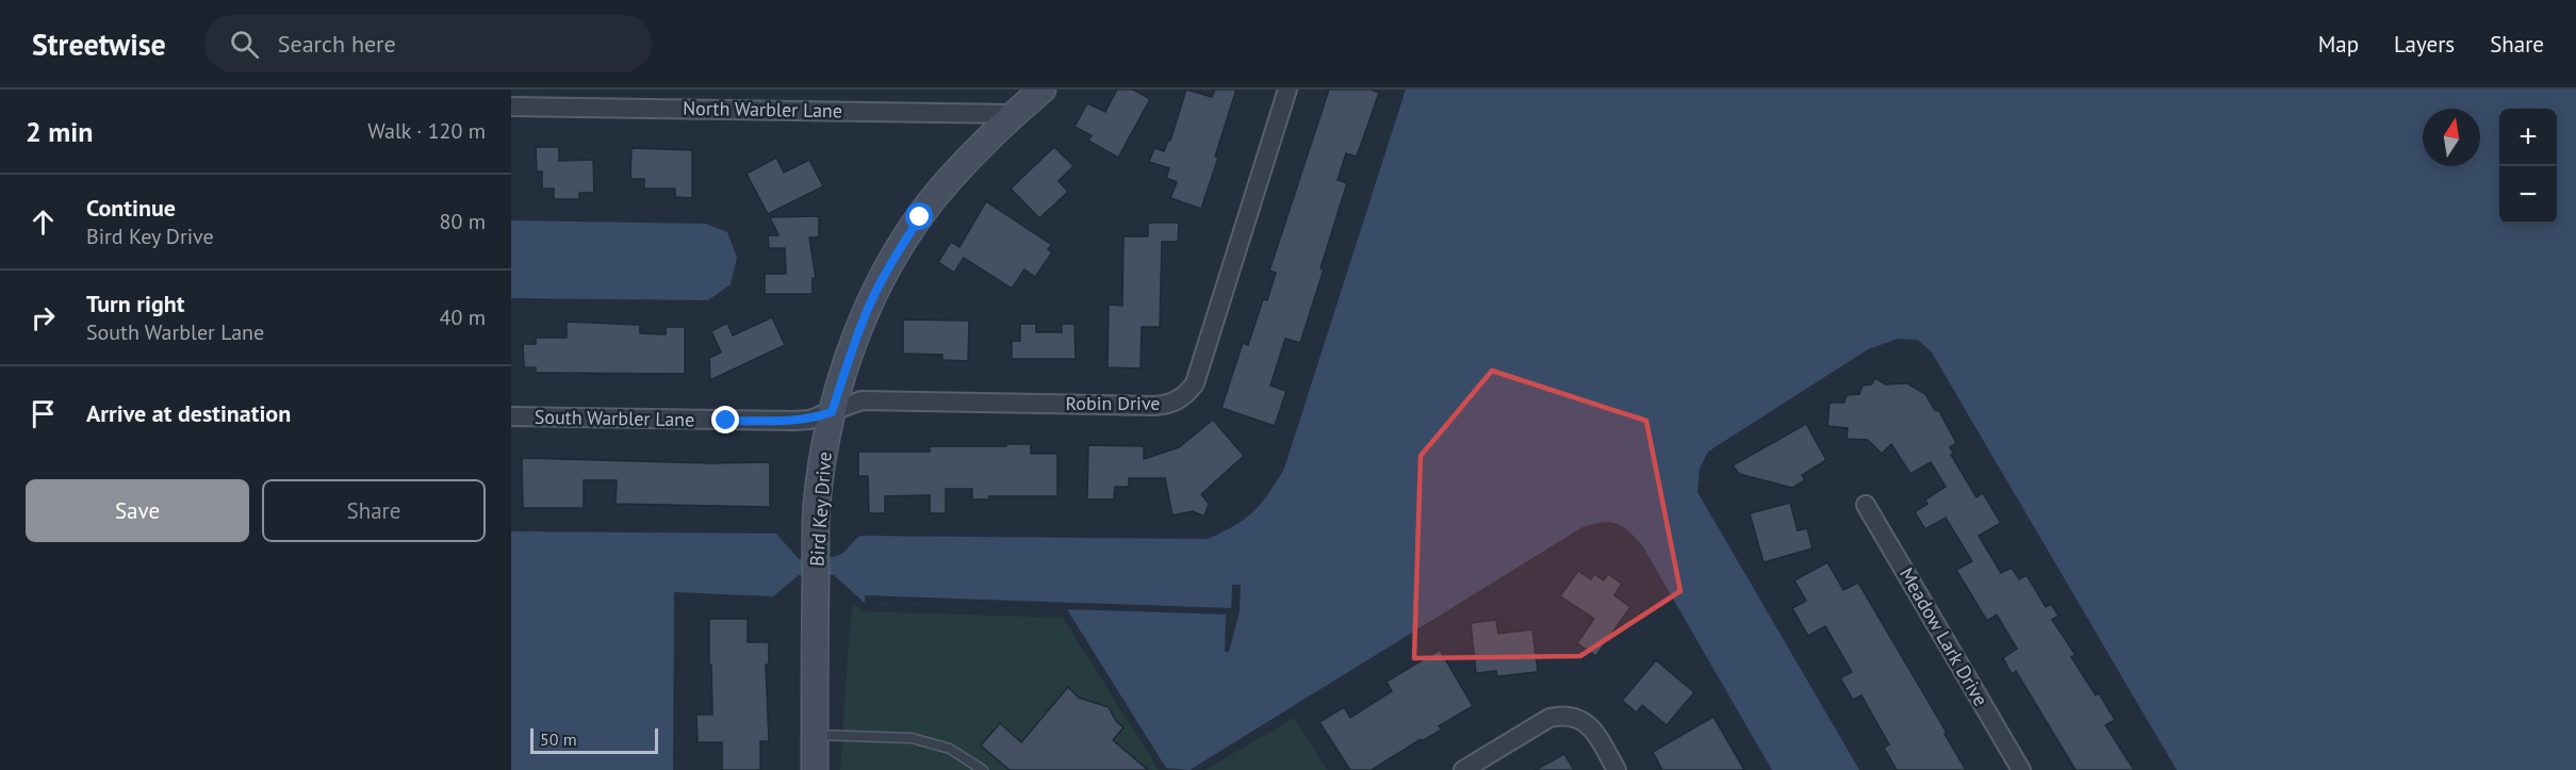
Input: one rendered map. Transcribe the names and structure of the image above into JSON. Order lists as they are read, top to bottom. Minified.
{"streets":{"street":["North Warbler Lane","Robin Drive","South Warbler Lane","Bird Key Drive","Meadow Lark Drive"]},"crossings":[["North Warbler Lane","Bird Key Drive"],["Robin Drive","South Warbler Lane"],["Robin Drive","Bird Key Drive"],["South Warbler Lane","Bird Key Drive"]],"scale_bar":"50 m","north":"top","page":{"header":"Streetwise","search":"Search here","nav":["Map","Layers","Share"],"heading":["2 min","Walk · 120 m"],"map_buttons":["+","−"],"list":[["Continue","Bird Key Drive","80 m"],["Turn right","South Warbler Lane","40 m"],"Arrive at destination"],"buttons":["Save","Share"],"scale":"50 m"}}
